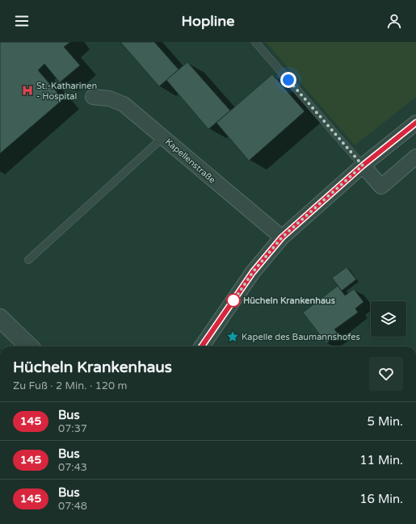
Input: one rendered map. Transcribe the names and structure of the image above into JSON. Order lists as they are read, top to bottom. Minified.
{"streets":{"street":["Kapellenstraße"]},"places":{"hospital":["St.-Katharinen - Hospital"],"other":["Hücheln Krankenhaus"],"place":["Kapelle des Baumannshofes"]},"lines":["bus line 145"],"page":{"header":"Hopline","heading":["Hücheln Krankenhaus","Zu Fuß · 2 Min. · 120 m"],"list":[{"mark":"145","name":"Bus","note":"07:37","value":"5 Min."},{"mark":"145","name":"Bus","note":"07:43","value":"11 Min."},{"mark":"145","name":"Bus","note":"07:48","value":"16 Min."}]}}
